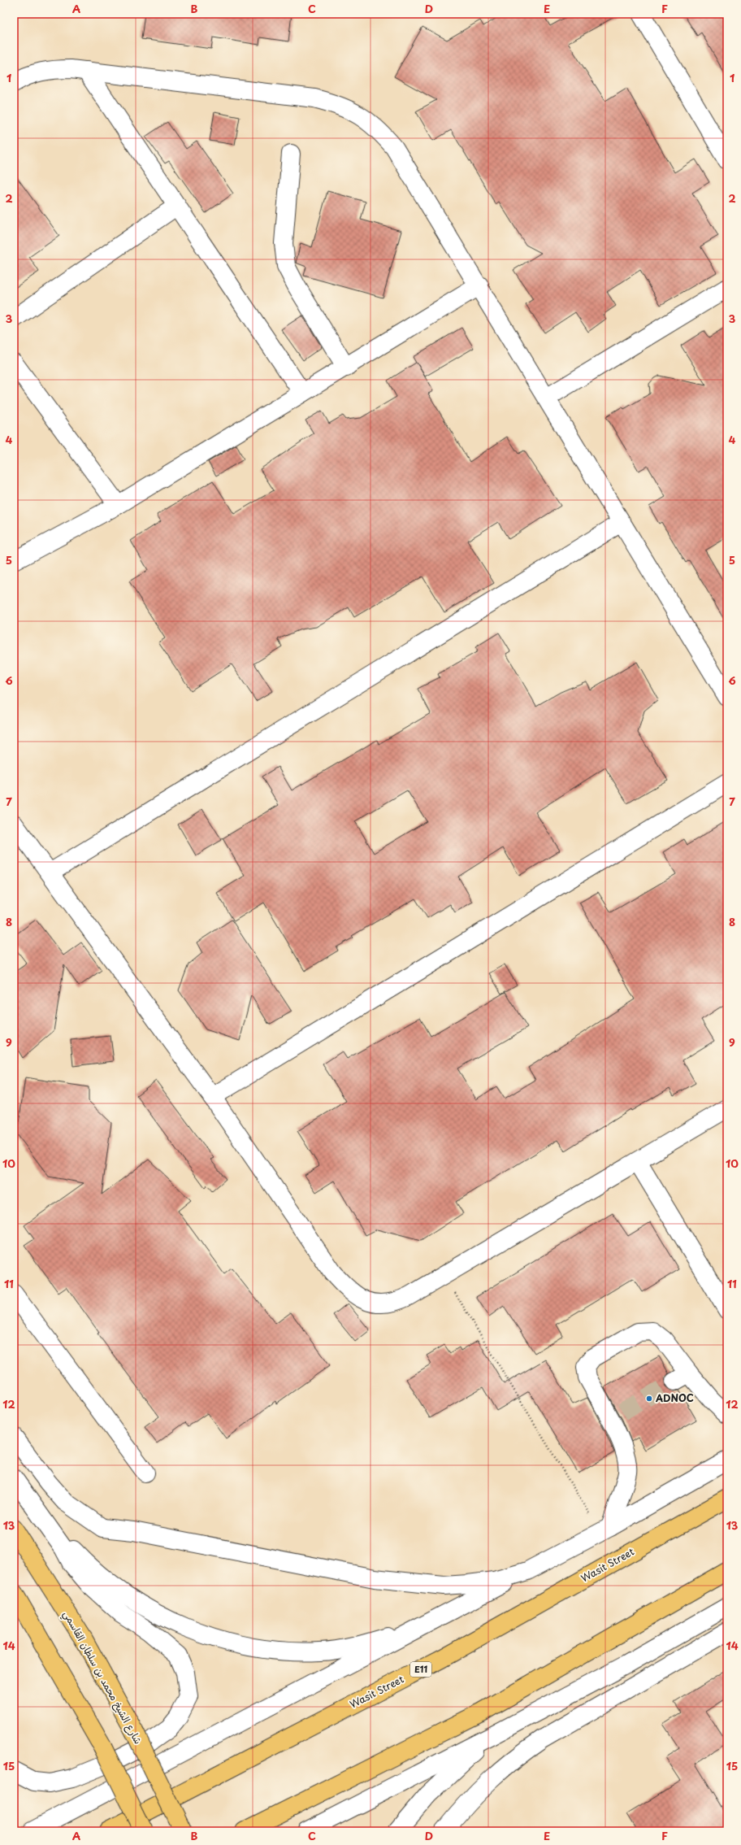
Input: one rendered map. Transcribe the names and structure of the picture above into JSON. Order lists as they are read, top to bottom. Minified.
{"streets":{"main road":["Wasit Street","E11","شارع الشيخ محمد بن سلطان القاسمي"]},"places":["ADNOC"],"grid":{"columns":["A","B","C","D","E","F"],"rows":["1","2","3","4","5","6","7","8","9","10","11","12","13","14","15"]}}
